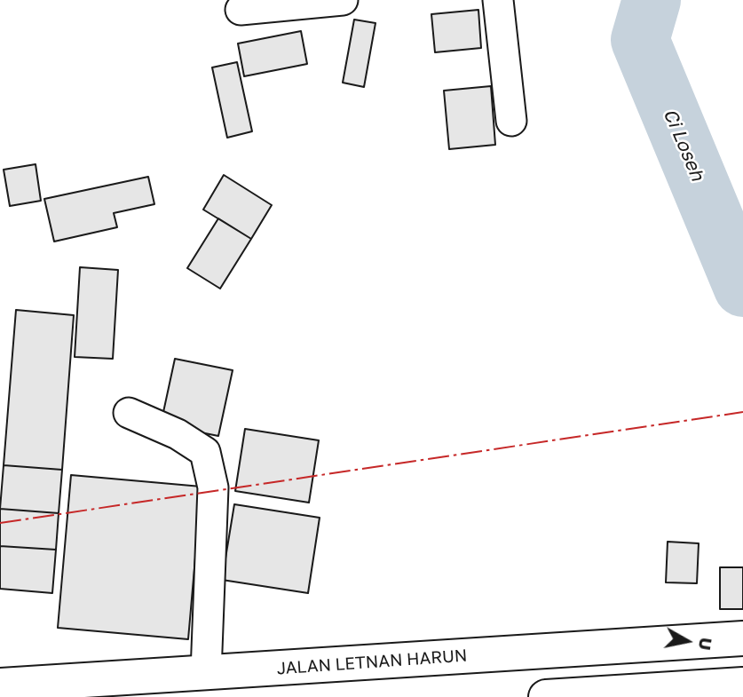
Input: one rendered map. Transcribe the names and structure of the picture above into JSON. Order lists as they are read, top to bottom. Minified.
{"streets":{"main road":["JALAN LETNAN HARUN"]},"water":["Ci Loseh"],"north":"right"}
